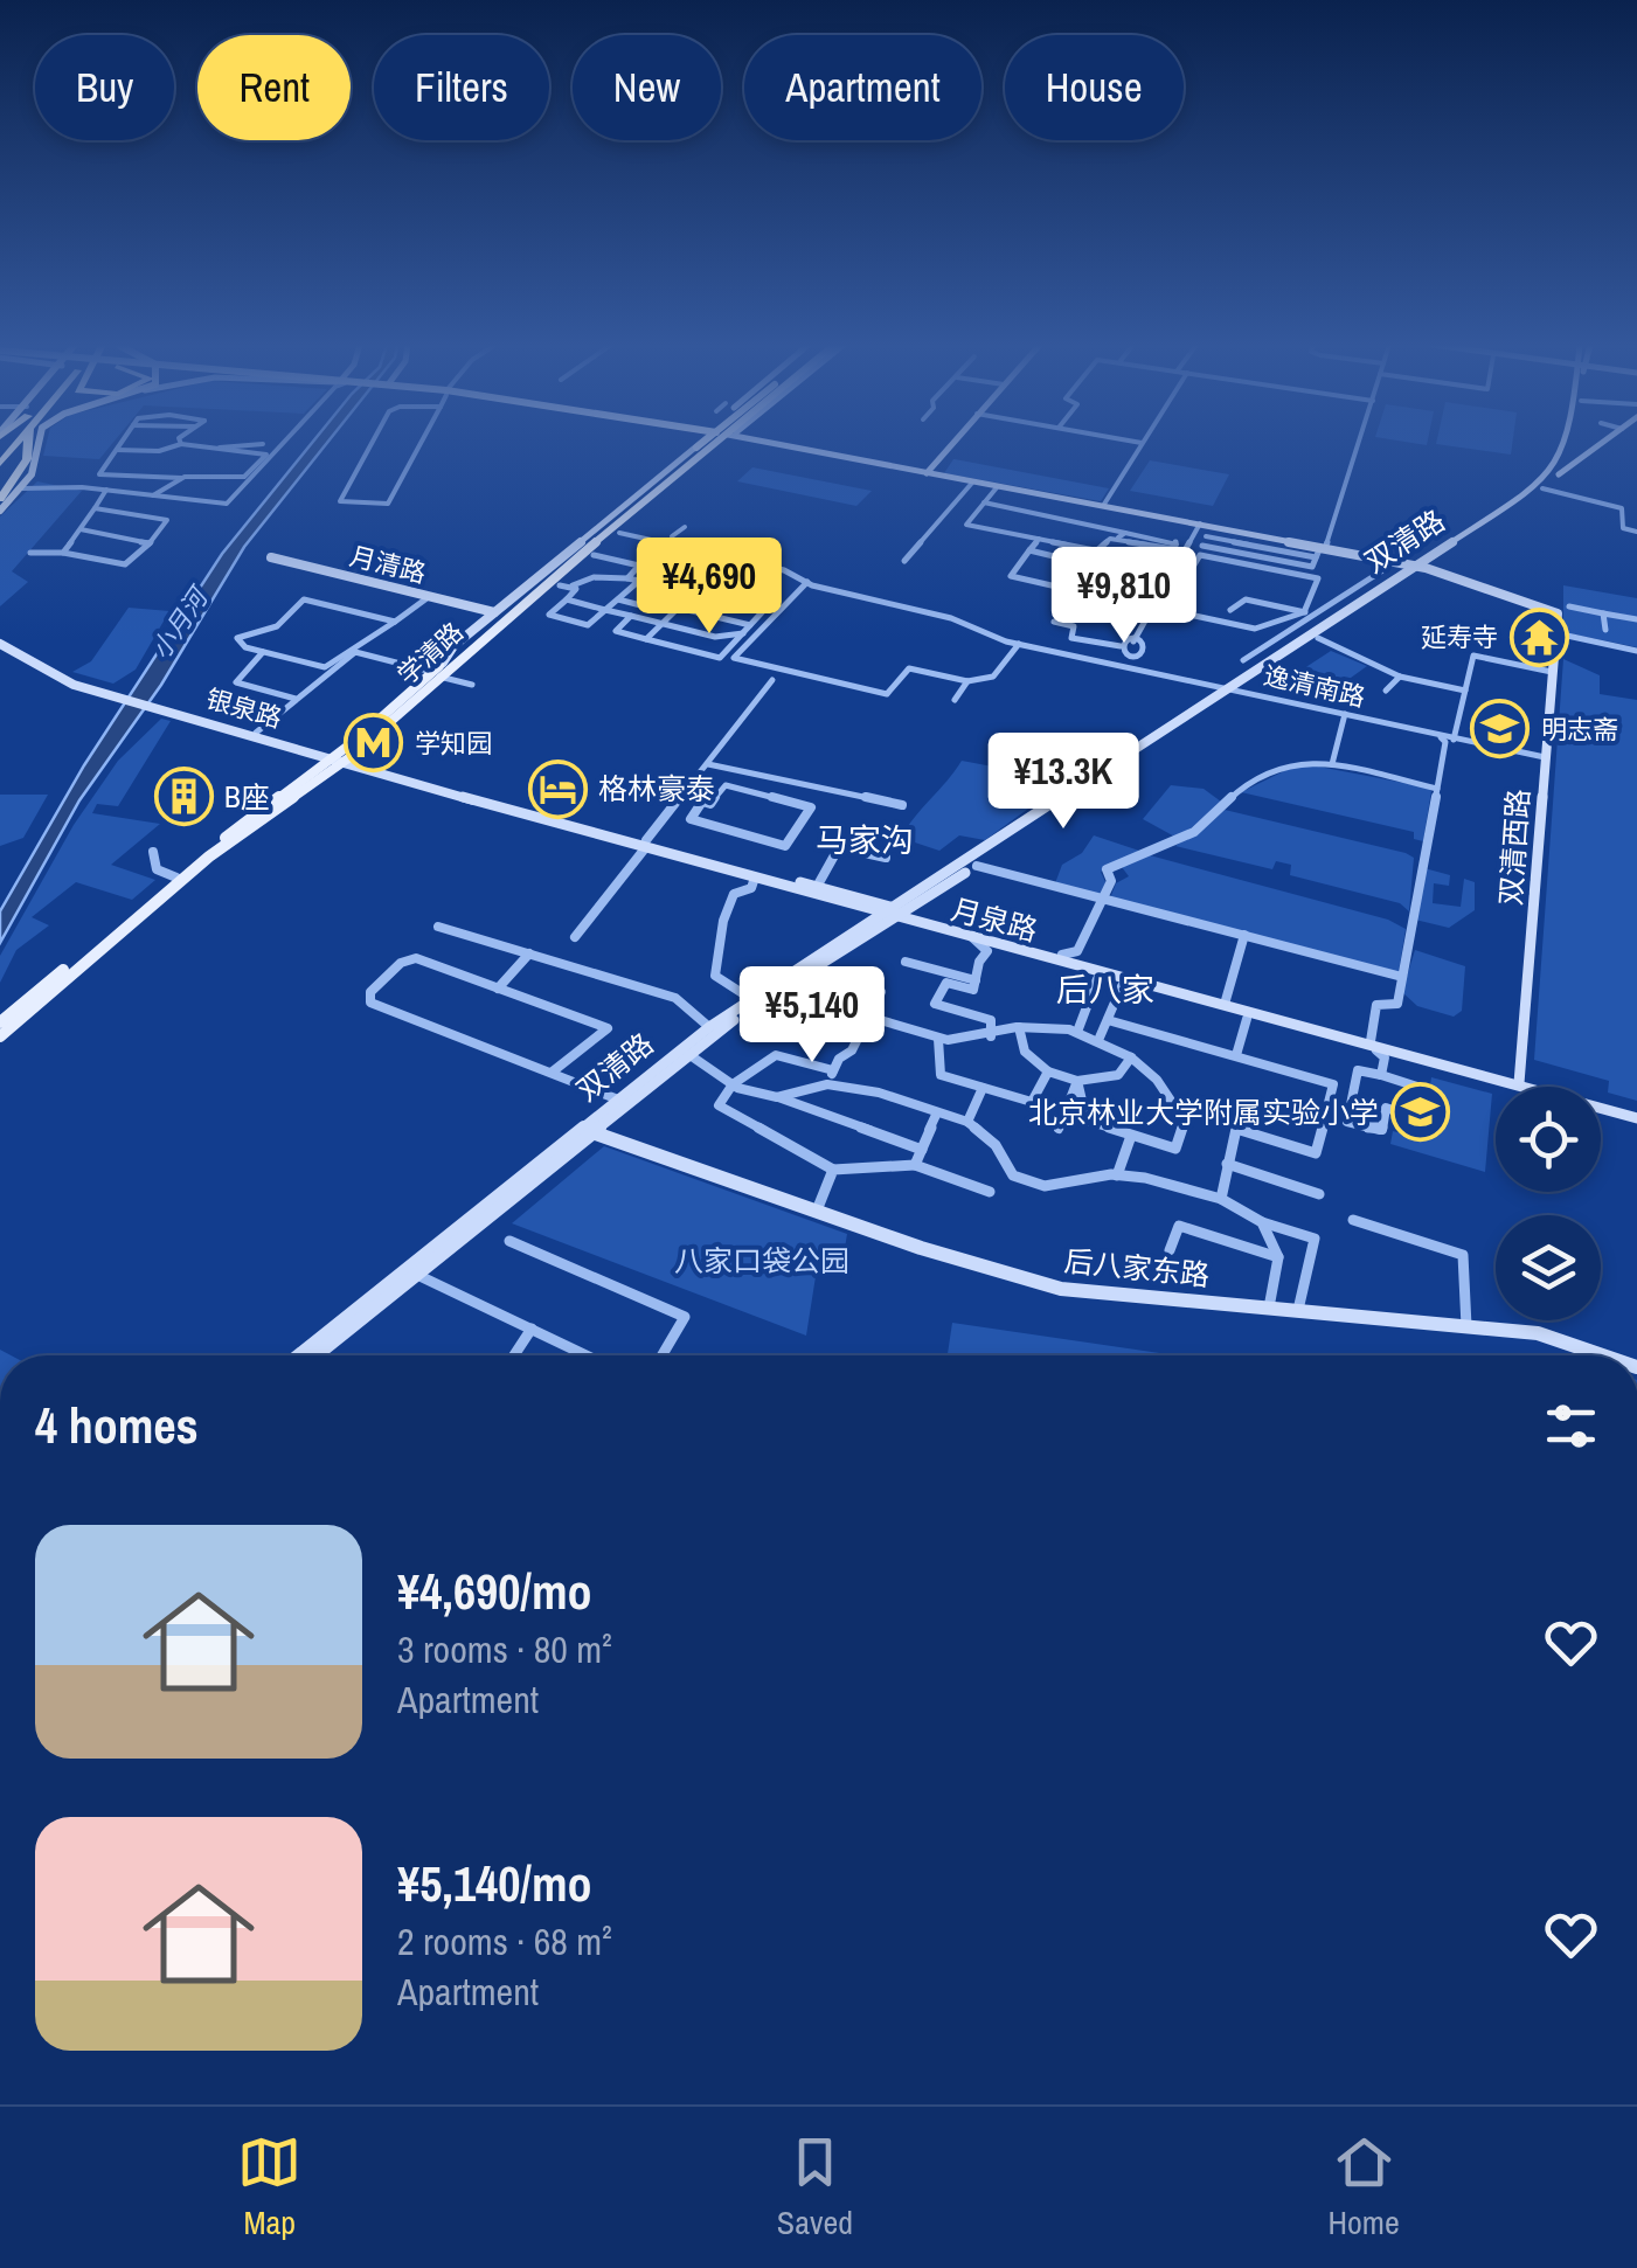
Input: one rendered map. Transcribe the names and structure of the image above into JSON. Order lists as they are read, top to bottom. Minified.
{"streets":{"main road":["双清路","月清路","学清路","银泉路","双清西路","月泉路","后八家东路"],"street":["逸清南路"]},"crossings":[["双清路","逸清南路"],["双清路","月泉路"],["双清路","后八家东路"],["月清路","学清路"],["学清路","银泉路"],["学清路","月泉路"],["逸清南路","双清西路"],["银泉路","月泉路"],["双清西路","月泉路"]],"districts":["马家沟","后八家"],"water":["小月河"],"parks":["八家口袋公园"],"places":{"temple":["延寿寺"],"school or university":["明志斋","北京林业大学附属实验小学"],"metro station":["学知园"],"hotel":["格林豪泰"],"building":["B座"]},"page":{"chip":["Buy","Rent","Filters","New","Apartment","House"],"price":["¥4,690","¥9,810","¥13.3K","¥5,140"],"heading":"4 homes","list":[{"name":"¥4,690/mo","note":"3 rooms · 80 m² · Apartment"},{"name":"¥5,140/mo","note":"2 rooms · 68 m² · Apartment"}],"tabs":["Map","Saved","Home"]}}
